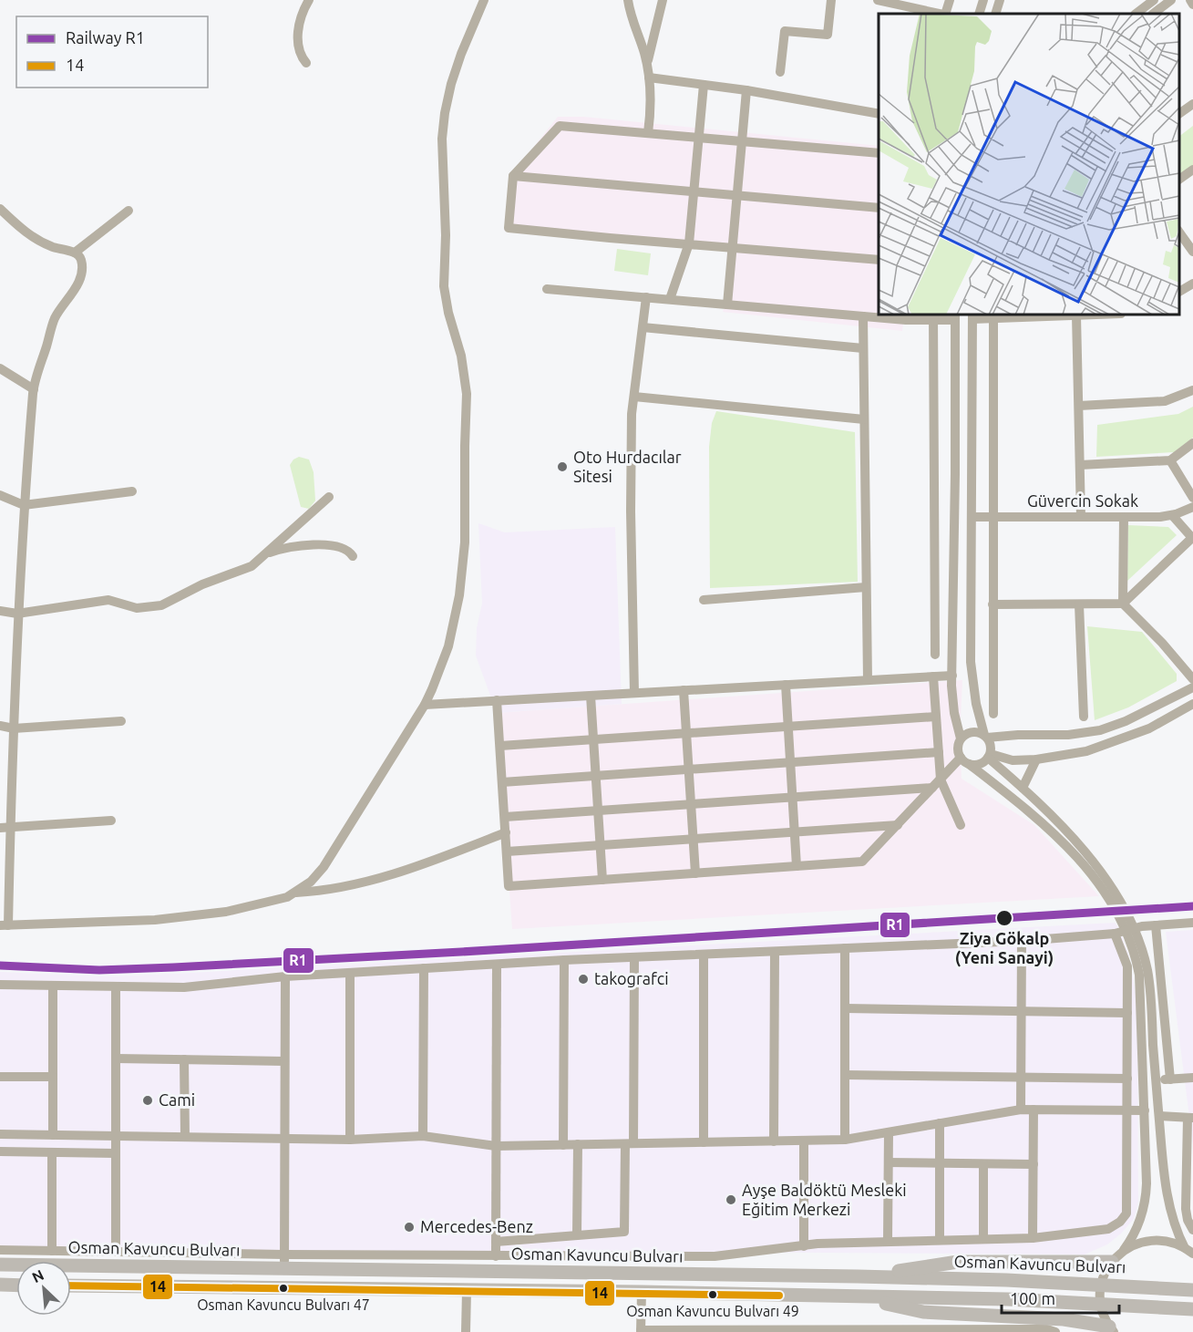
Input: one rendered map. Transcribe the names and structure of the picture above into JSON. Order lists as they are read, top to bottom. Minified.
{"streets":{"highway":["Osman Kavuncu Bulvarı"],"street":["Güvercin Sokak"]},"places":["Oto Hurdacılar Sitesi","Ziya Gökalp (Yeni Sanayi)","takografci","Cami","Ayşe Baldöktü Mesleki Eğitim Merkezi","Mercedes-Benz","Osman Kavuncu Bulvarı 47","Osman Kavuncu Bulvarı 49"],"lines":["rail line R1","transit line 14"],"legend":["Railway R1","14"],"scale_bar":"100 m","north":"top left"}
